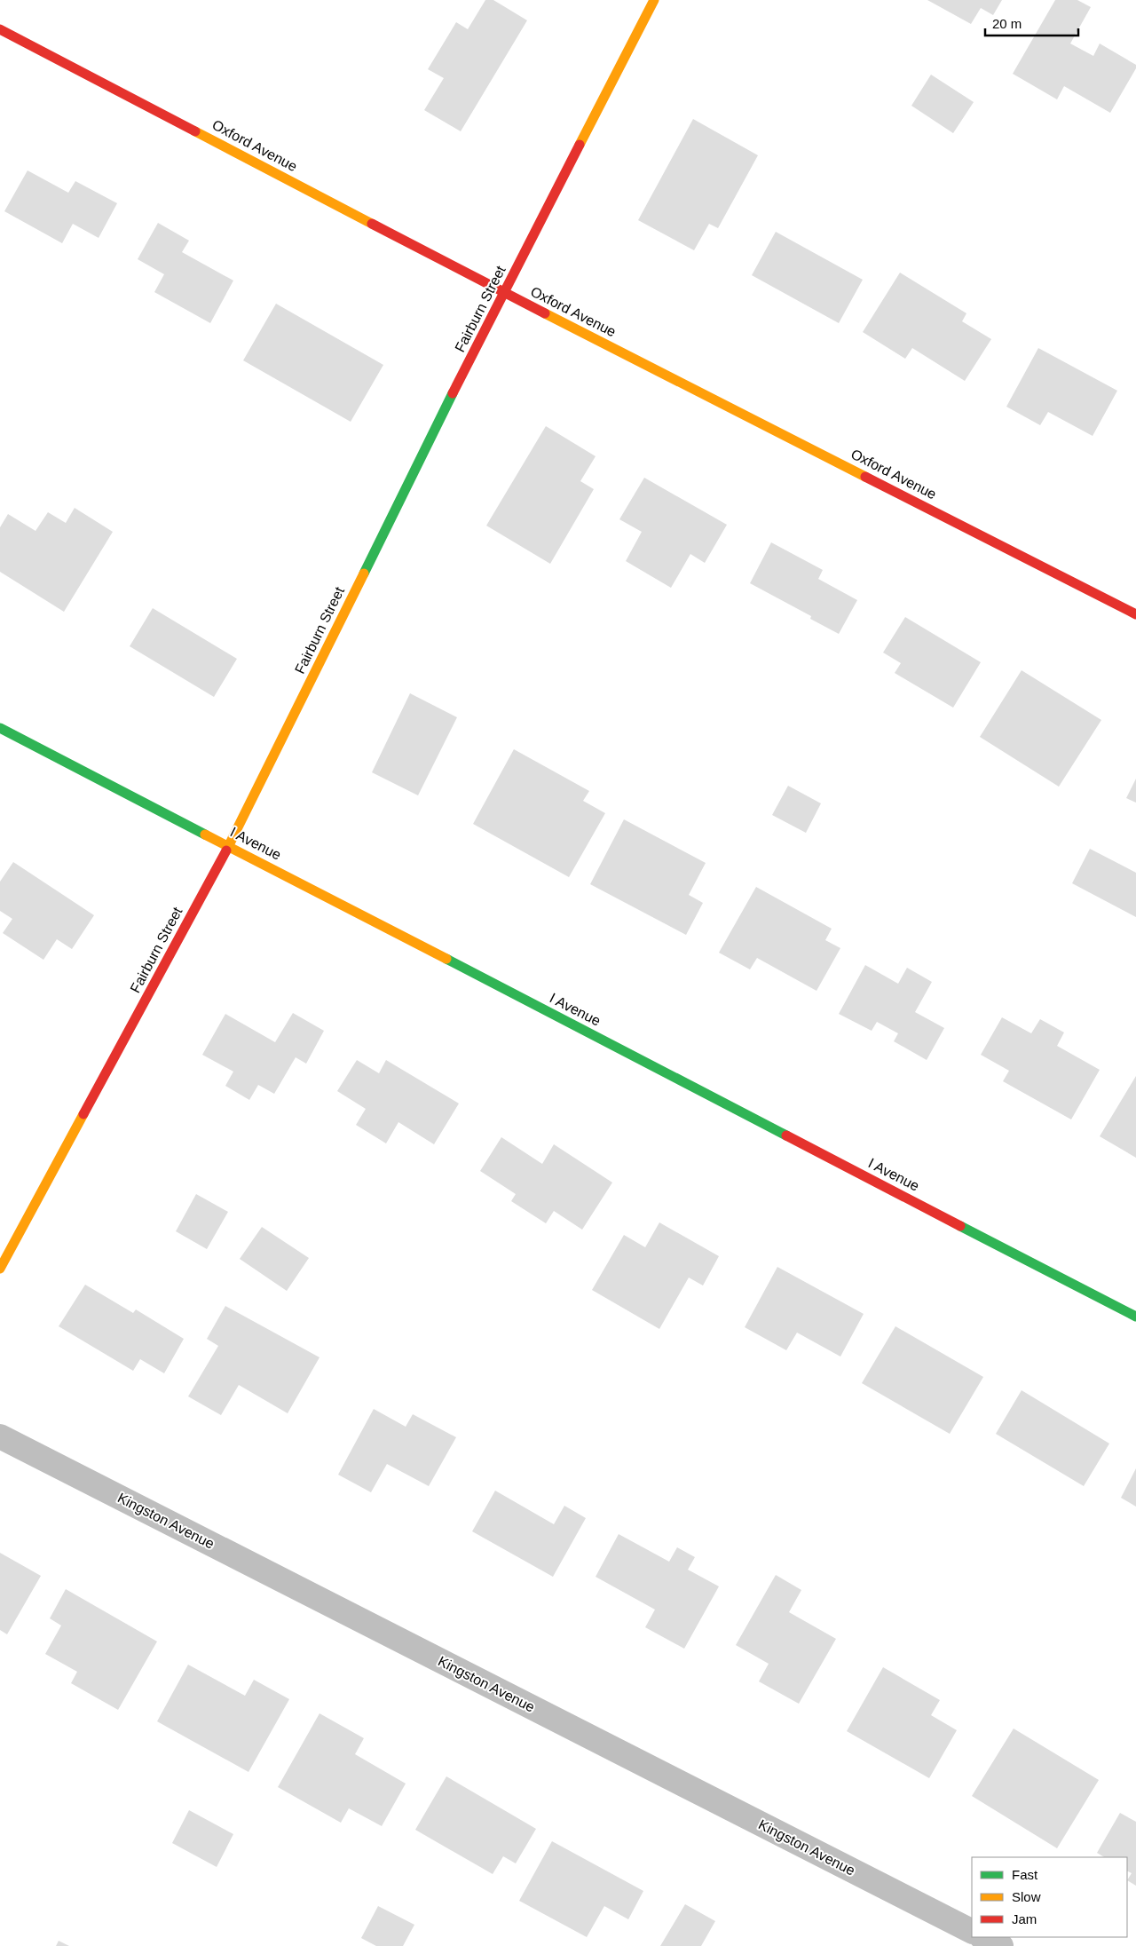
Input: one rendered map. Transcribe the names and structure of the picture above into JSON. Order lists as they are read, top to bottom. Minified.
{"streets":{"street":["Oxford Avenue","Fairburn Street","I Avenue","Kingston Avenue"]},"crossings":[["Oxford Avenue","Fairburn Street"],["Fairburn Street","I Avenue"]],"legend":["Fast","Slow","Jam"],"scale_bar":"20 m"}
